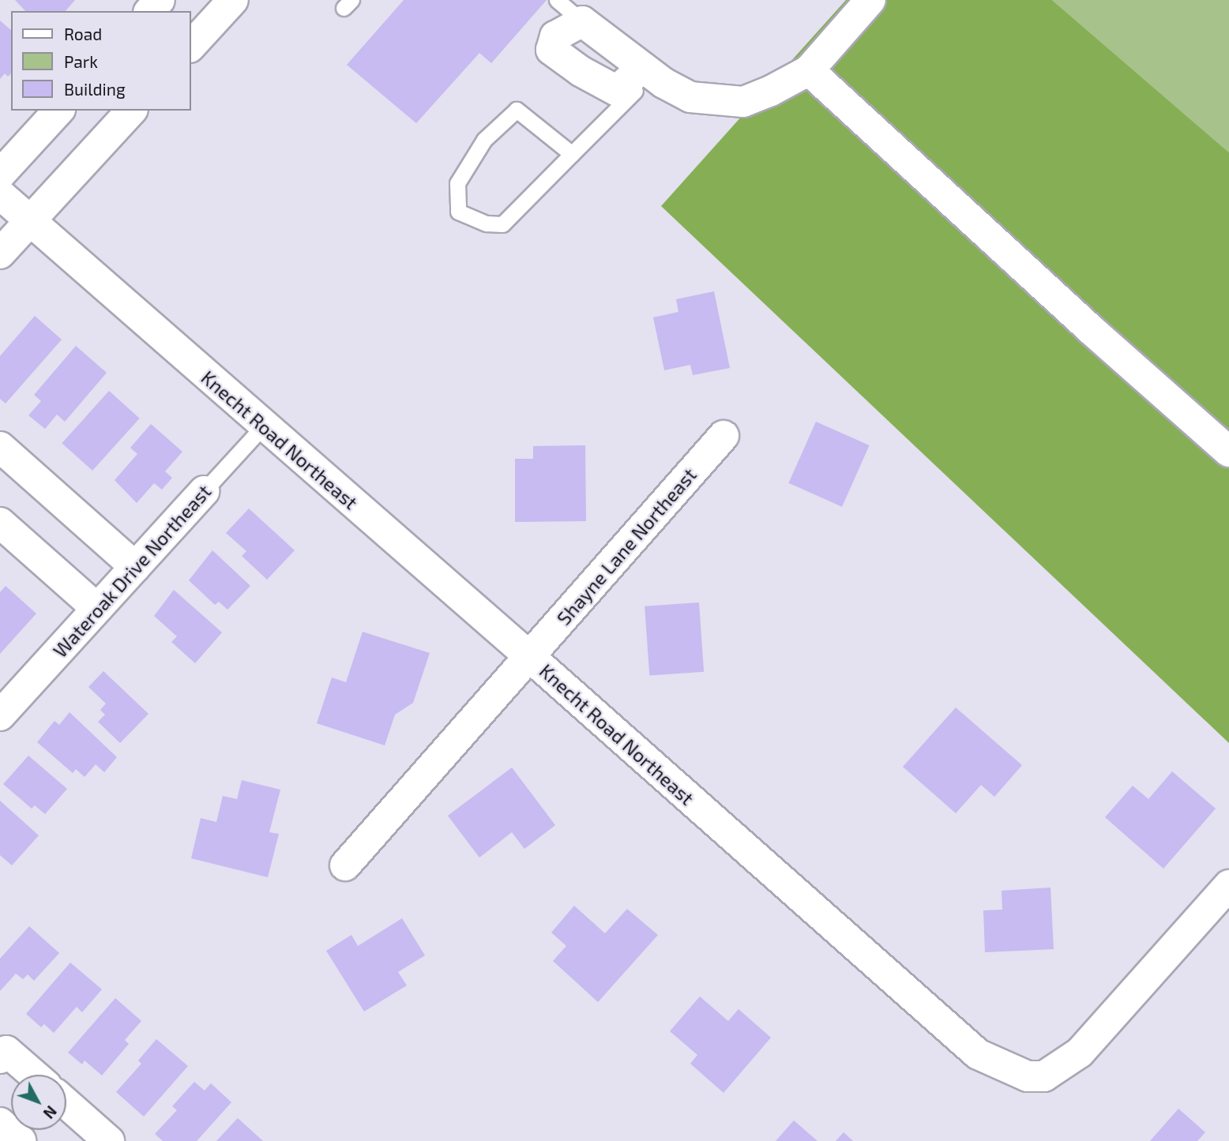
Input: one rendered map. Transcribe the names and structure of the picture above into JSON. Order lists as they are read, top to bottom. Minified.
{"streets":{"street":["Knecht Road Northeast","Shayne Lane Northeast","Wateroak Drive Northeast"]},"crossings":[["Knecht Road Northeast","Shayne Lane Northeast"],["Knecht Road Northeast","Wateroak Drive Northeast"]],"legend":["Road","Park","Building"],"north":"bottom right"}
